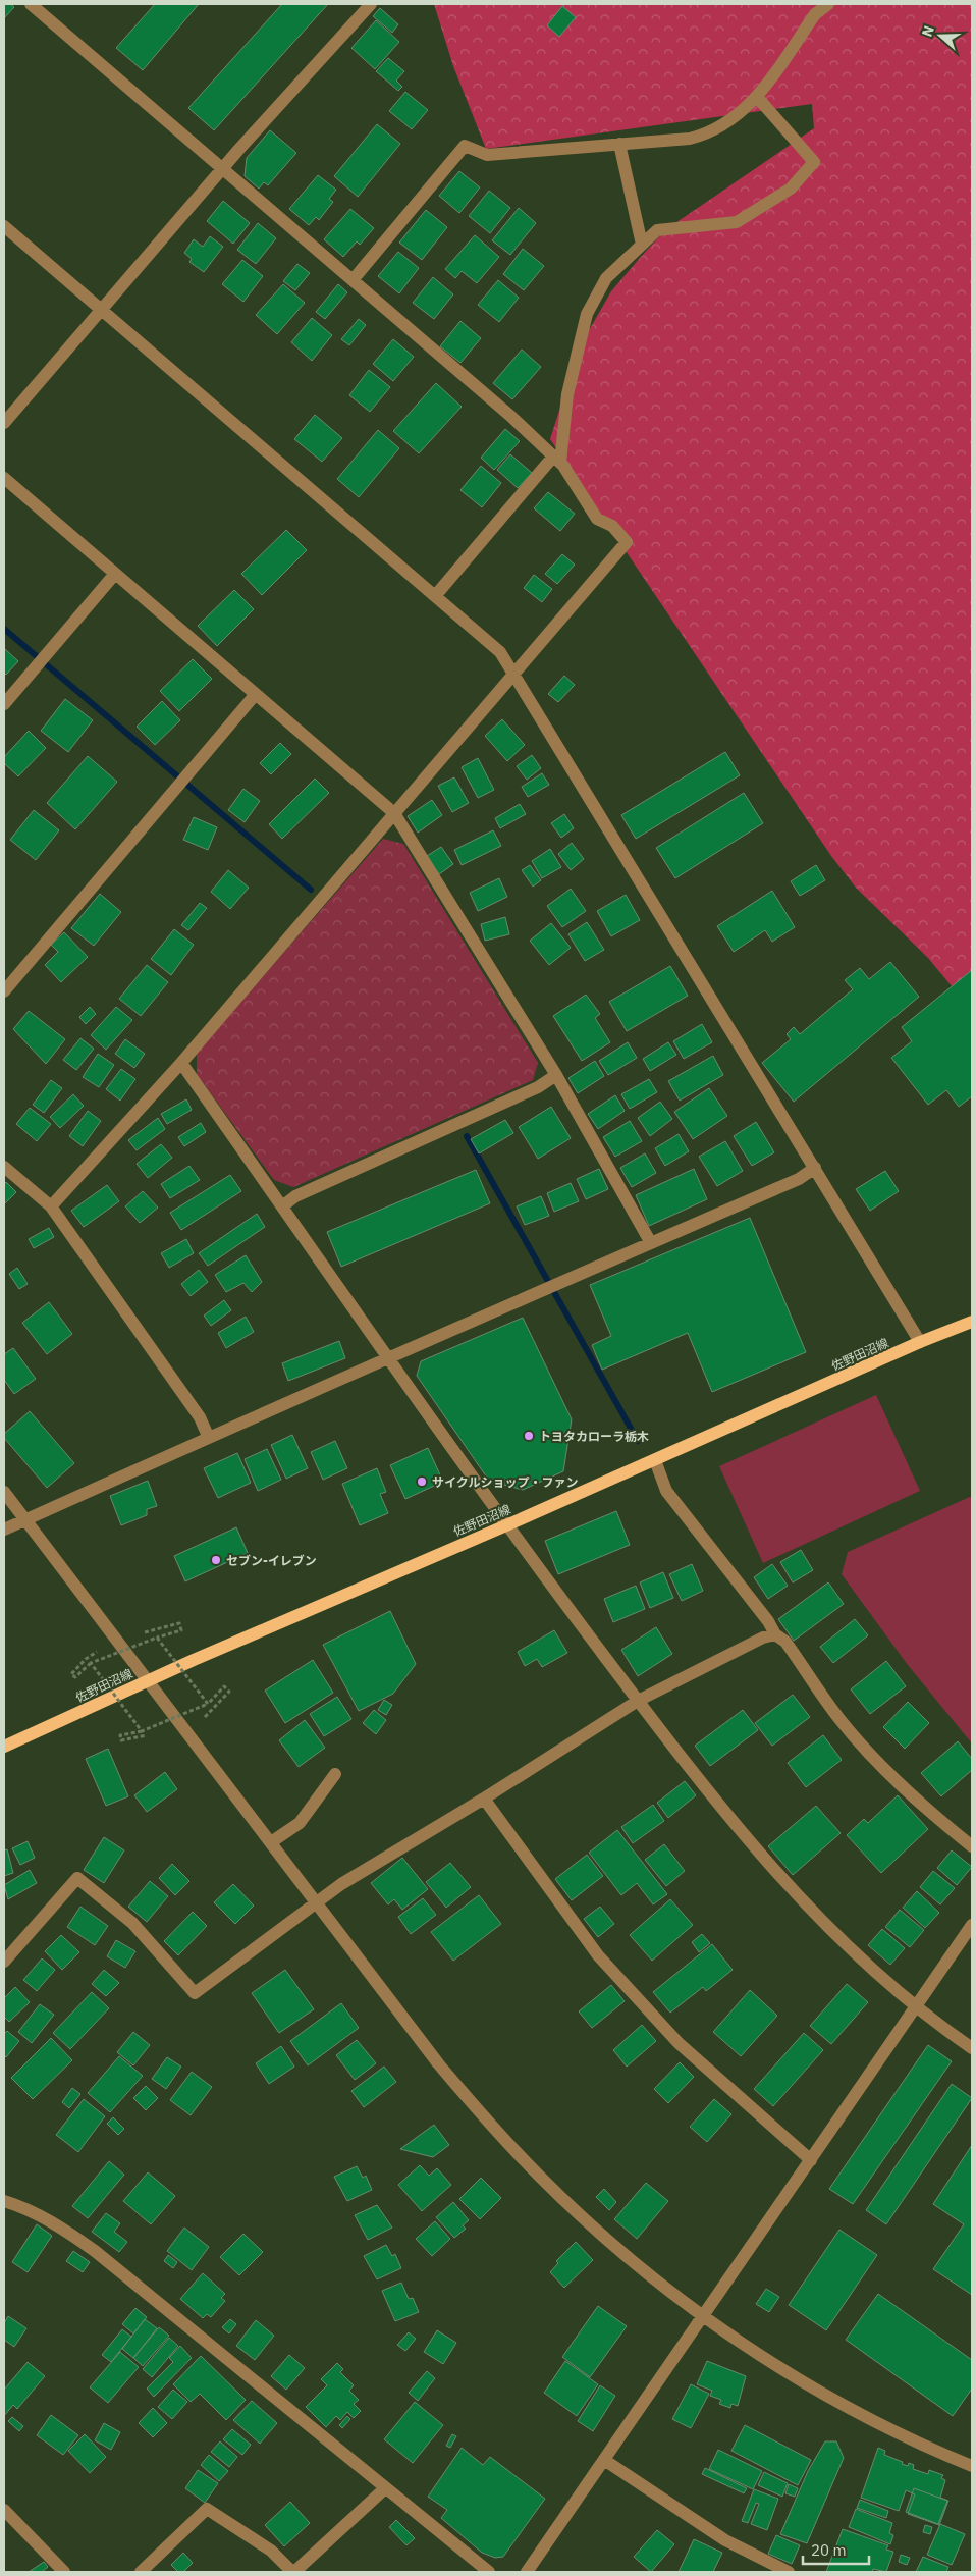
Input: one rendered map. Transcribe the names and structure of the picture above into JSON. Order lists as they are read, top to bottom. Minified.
{"streets":{"main road":["佐野田沼線"]},"places":["トヨタカローラ栃木","サイクルショップ・ファン","セブン-イレブン"],"scale_bar":"20 m","north":"left"}
